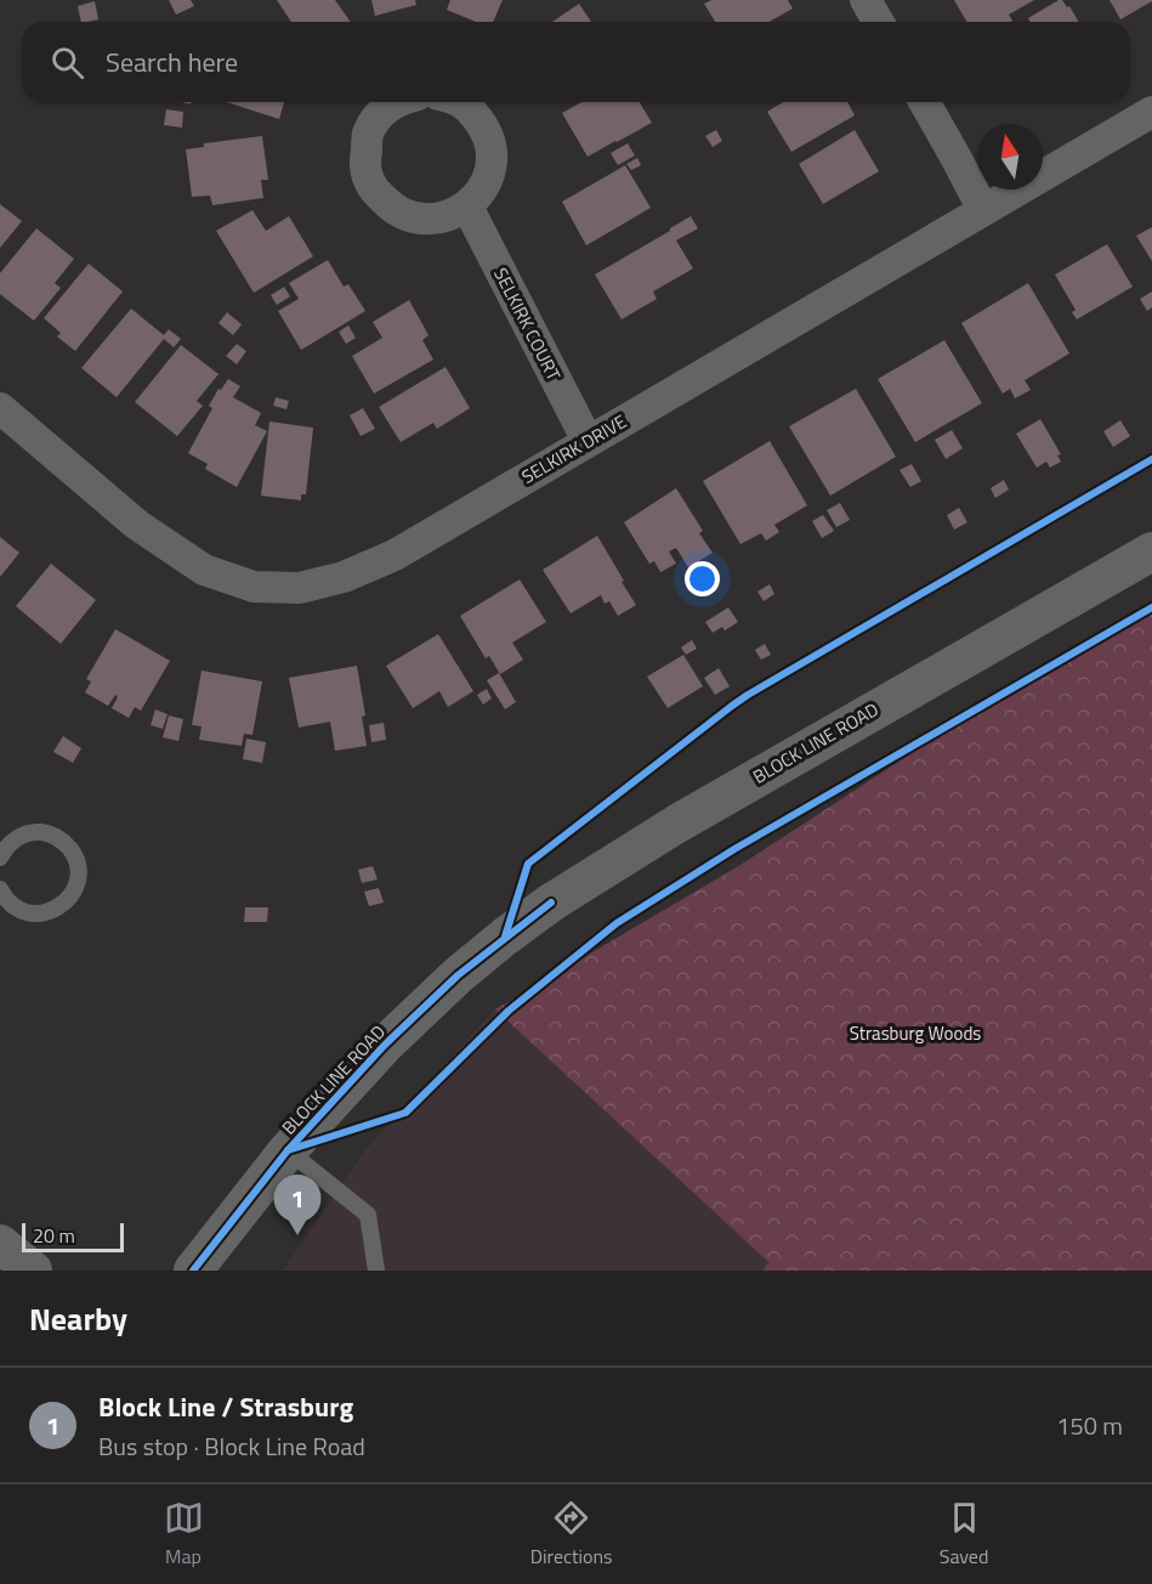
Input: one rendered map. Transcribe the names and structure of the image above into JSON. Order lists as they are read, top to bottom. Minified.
{"streets":{"street":["SELKIRK COURT","SELKIRK DRIVE","BLOCK LINE ROAD"]},"crossings":[["SELKIRK COURT","SELKIRK DRIVE"]],"parks":["Strasburg Woods"],"scale_bar":"20 m","north":"top","page":{"search":"Search here","pins":"1","scale":"20 m","heading":"Nearby","list":[{"mark":"1","name":"Block Line / Strasburg","note":"Bus stop · Block Line Road","value":"150 m"}],"nav":["Map","Directions","Saved"]}}
